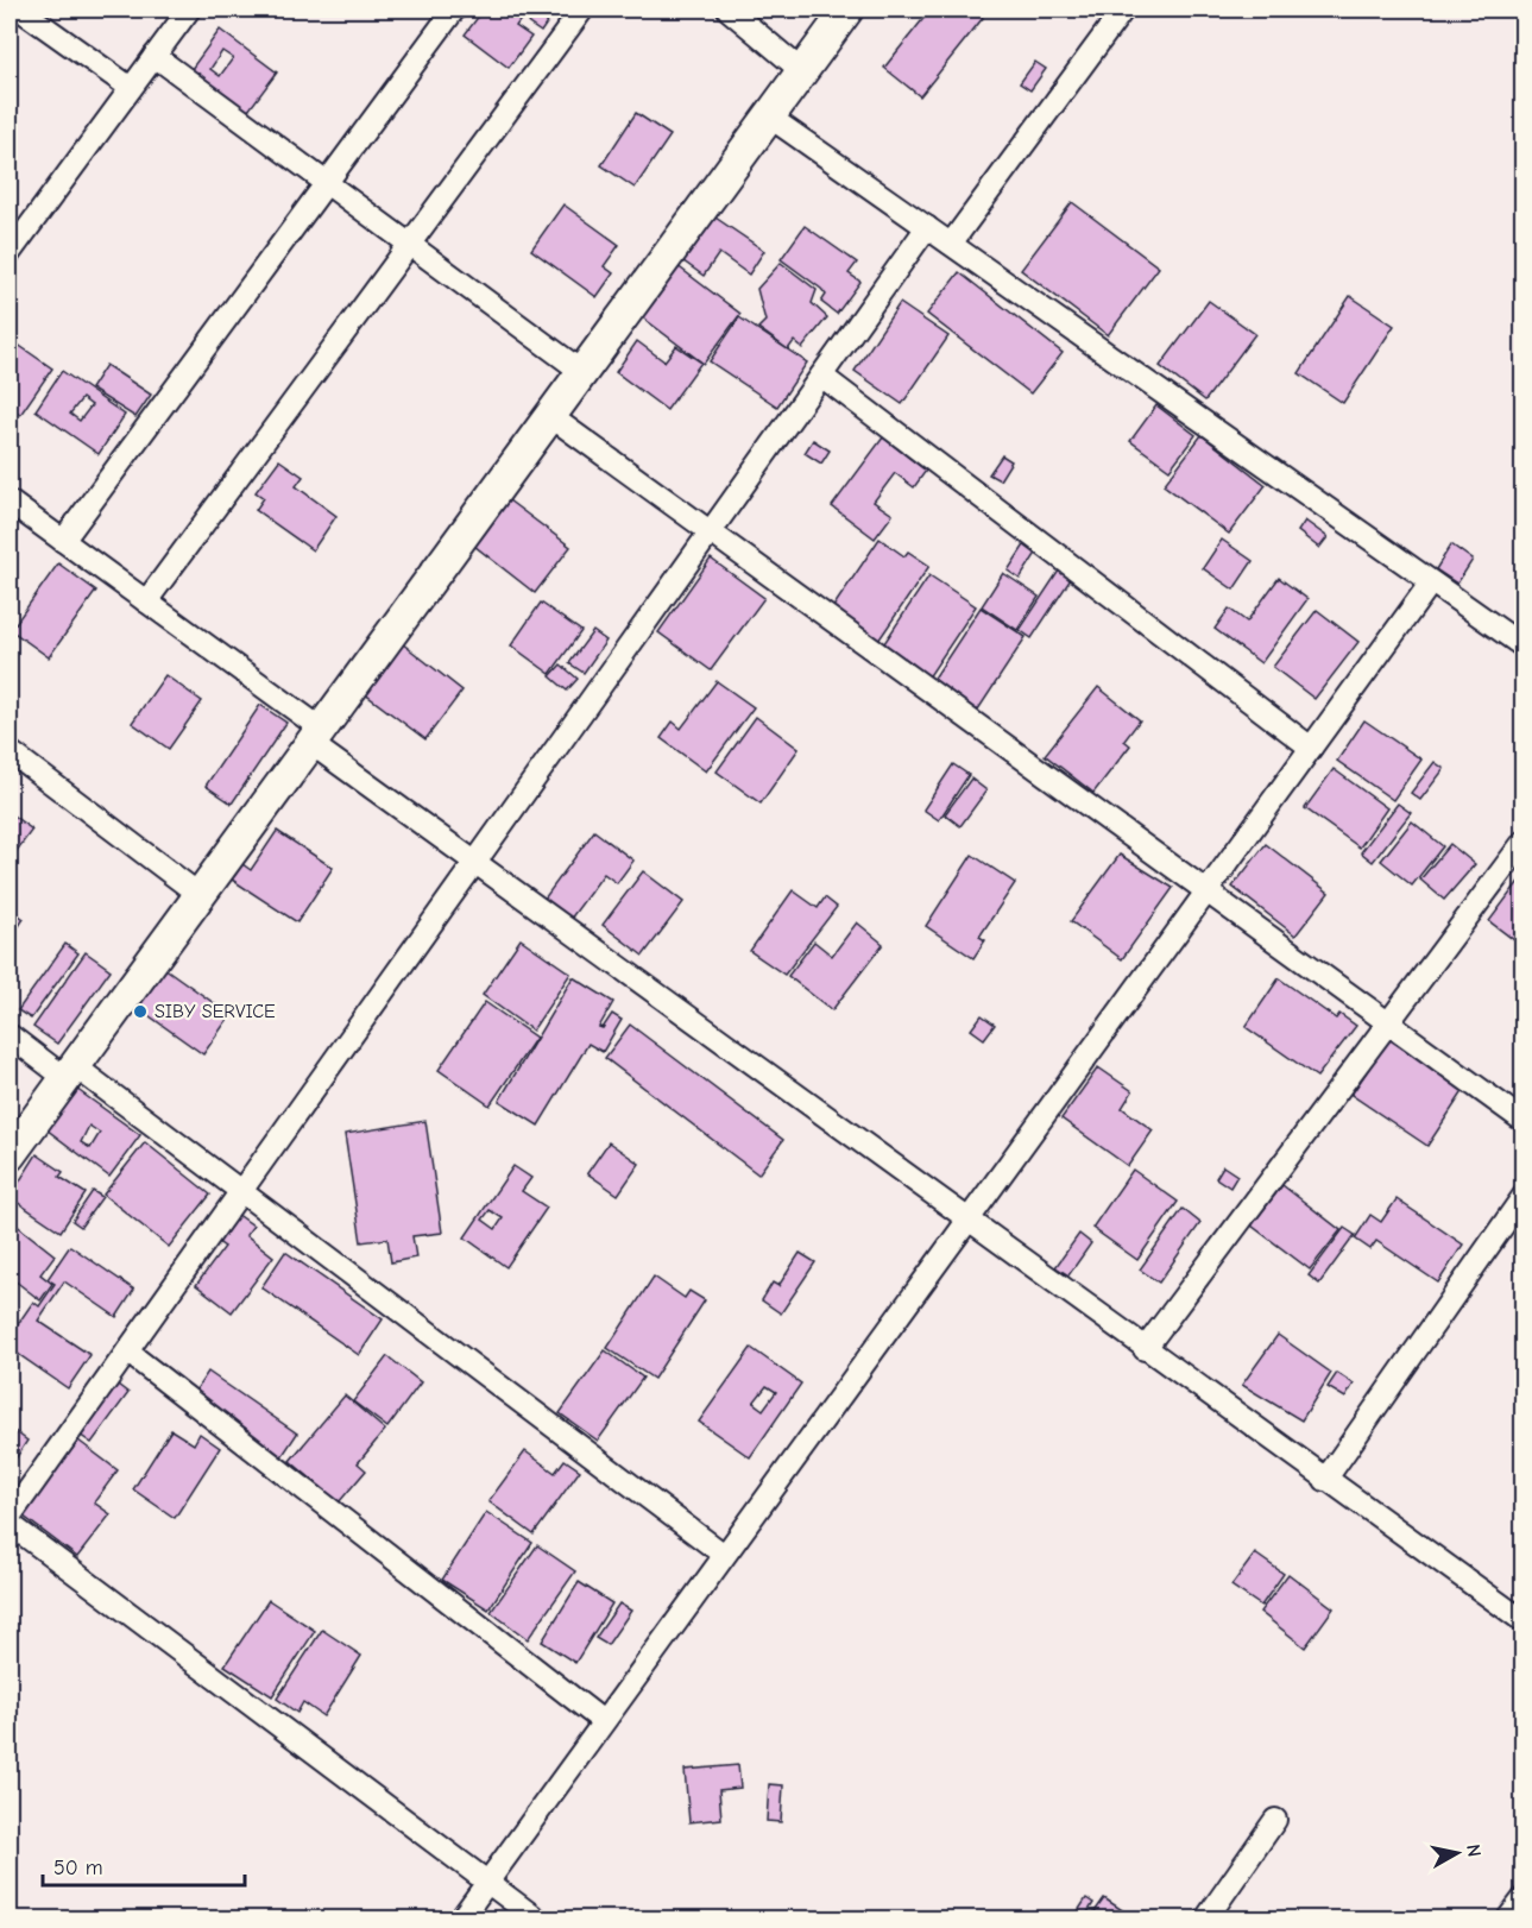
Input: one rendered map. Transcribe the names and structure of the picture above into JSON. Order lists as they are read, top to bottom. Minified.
{"places":["SIBY SERVICE"],"scale_bar":"50 m","north":"right"}
